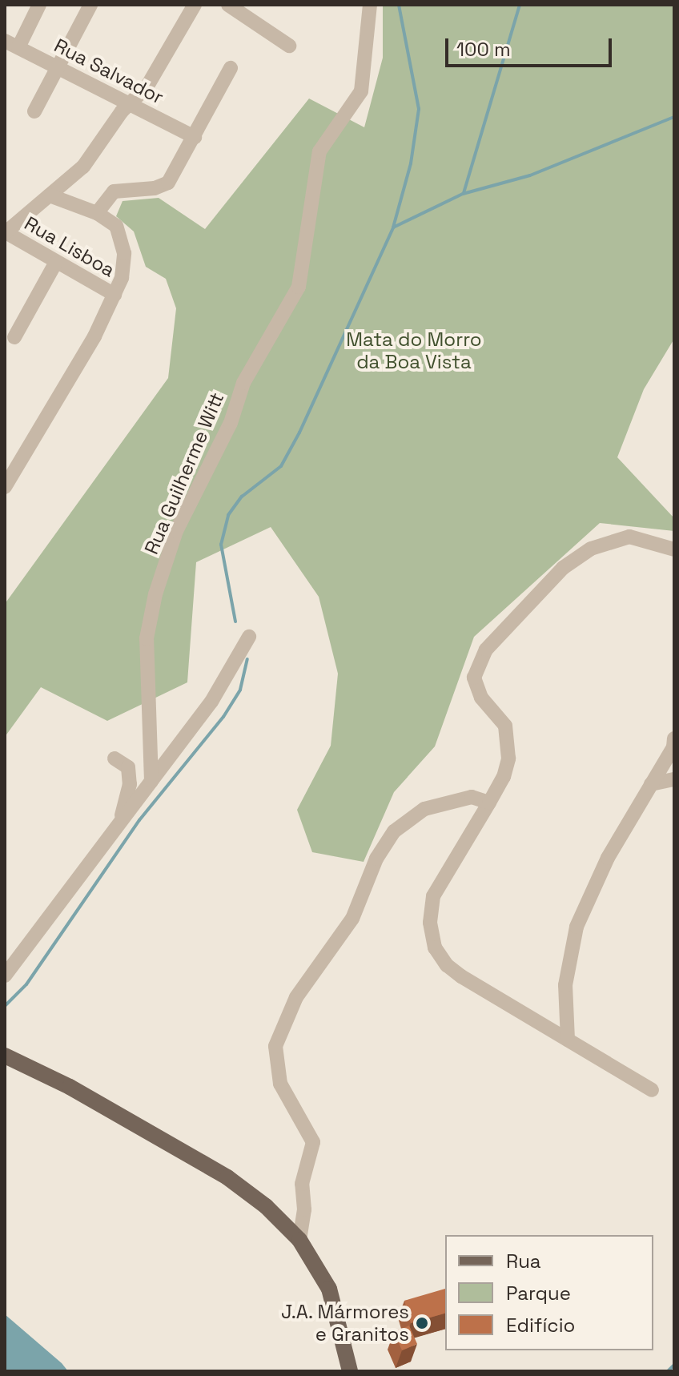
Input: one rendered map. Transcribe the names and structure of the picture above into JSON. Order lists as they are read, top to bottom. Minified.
{"streets":{"street":["Rua Salvador","Rua Lisboa","Rua Guilherme Witt"]},"parks":["Mata do Morro da Boa Vista"],"places":["J.A. Mármores e Granitos"],"legend":["Rua","Parque","Edifício"],"scale_bar":"100 m"}
